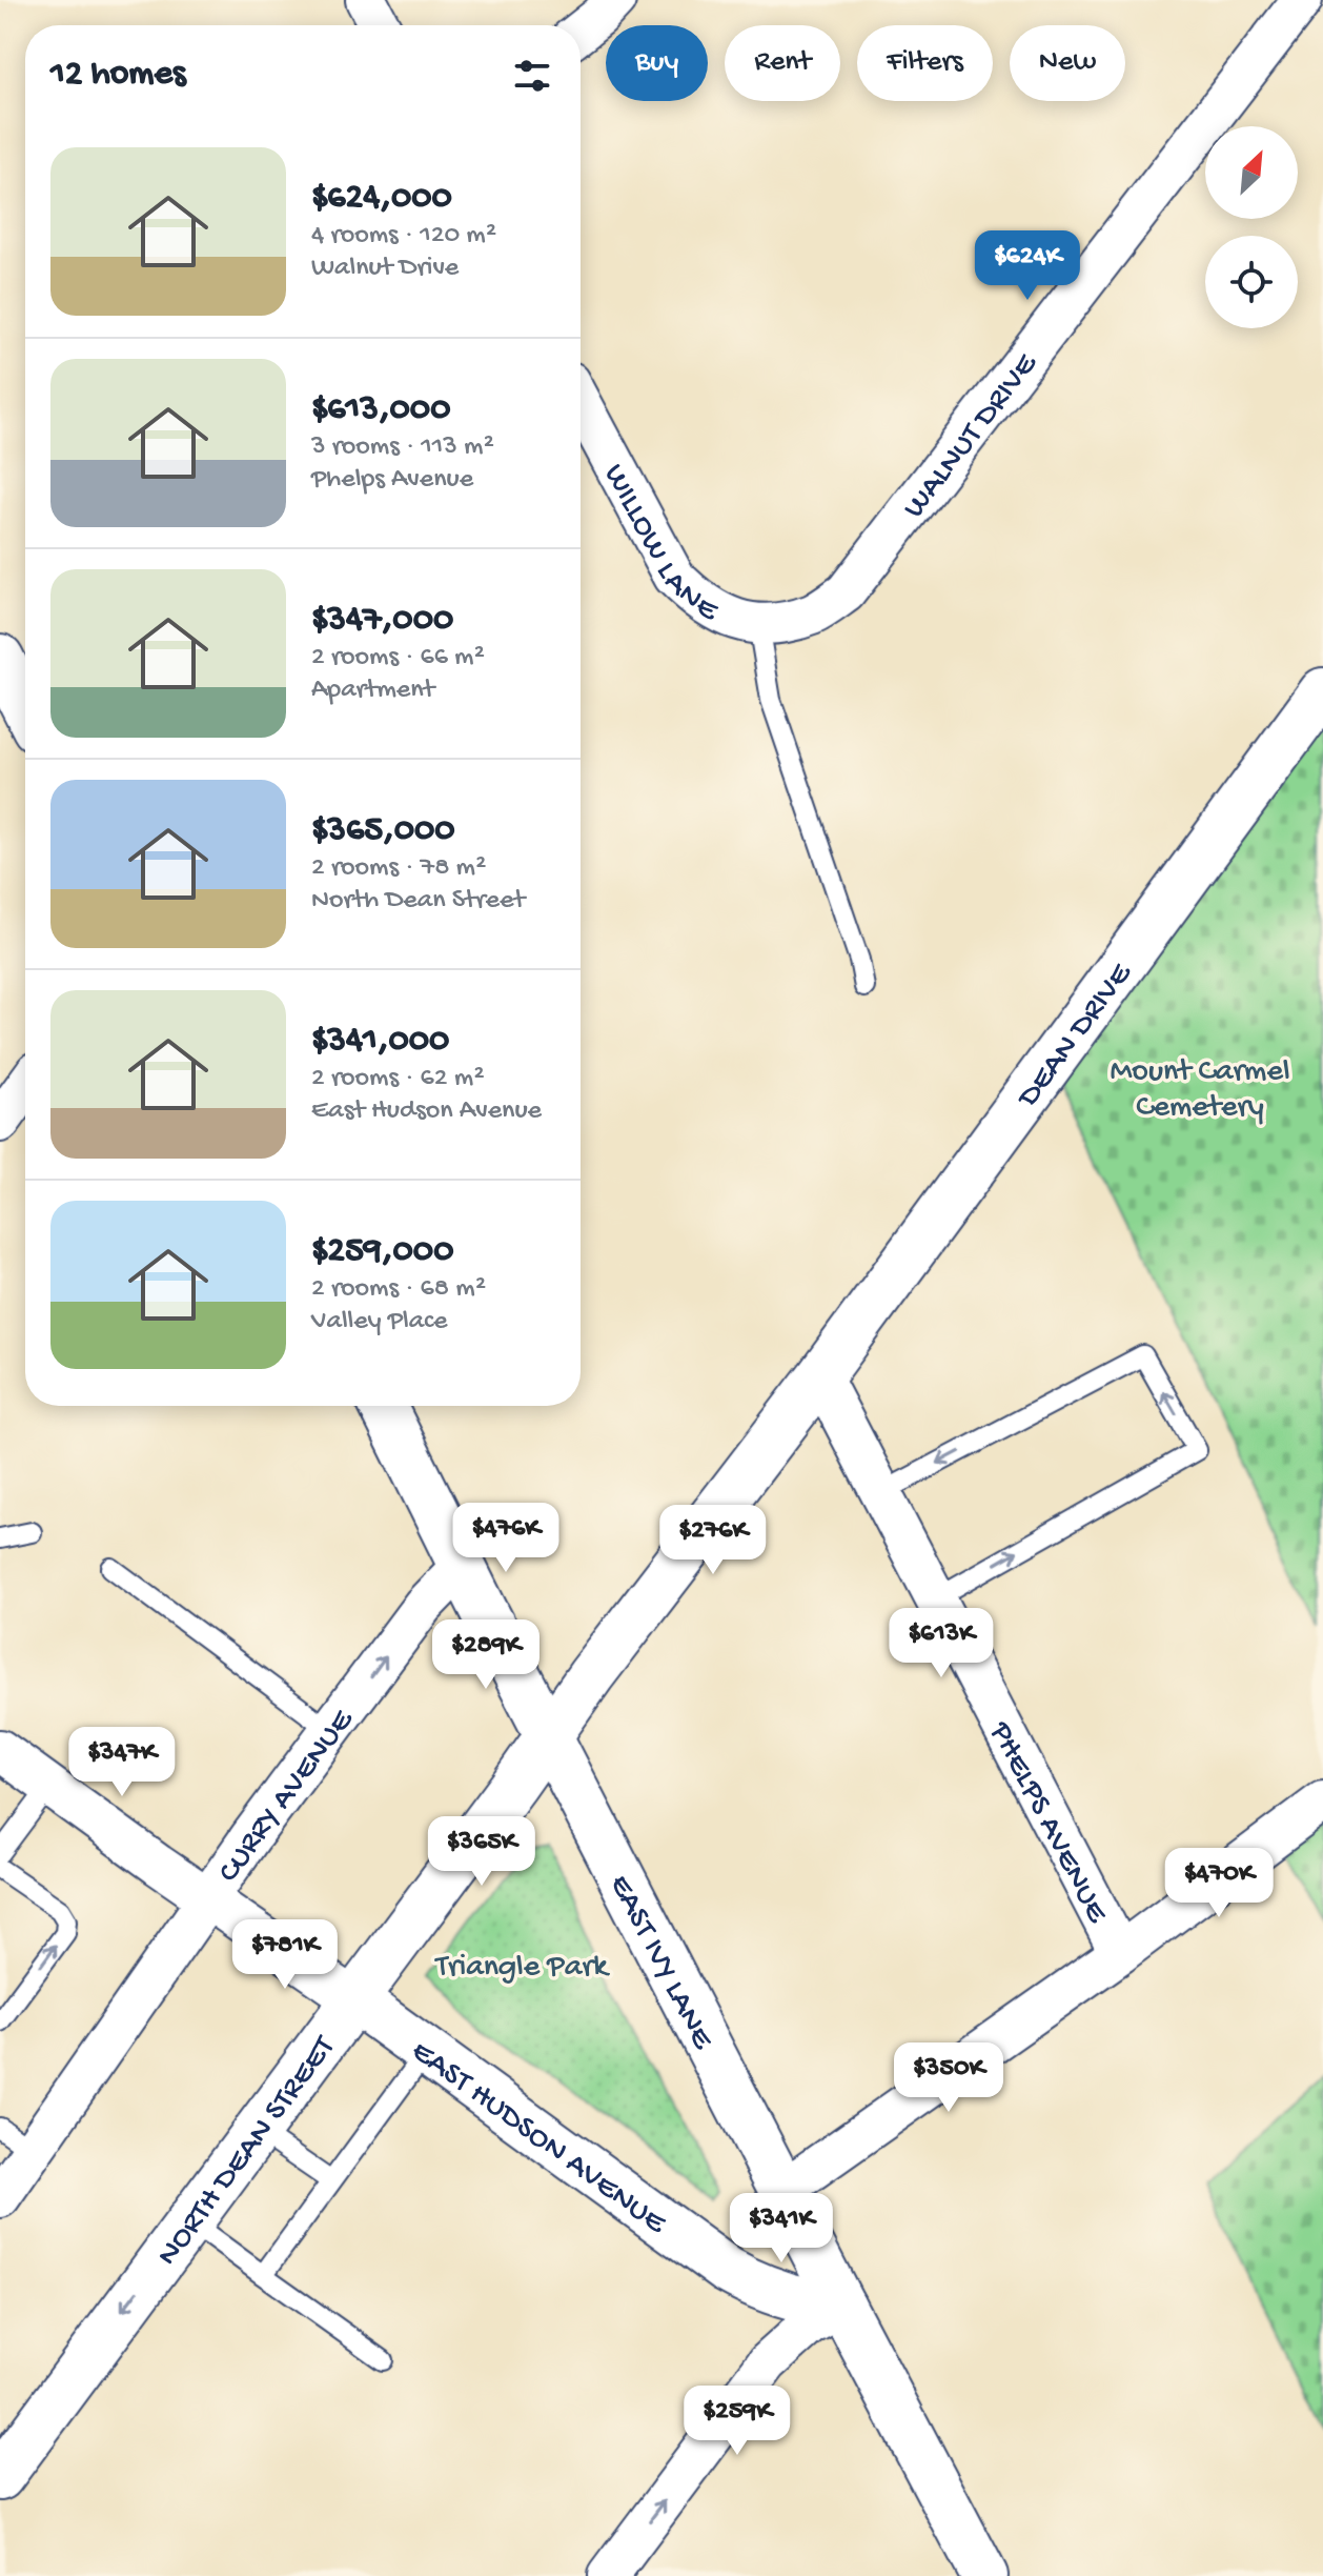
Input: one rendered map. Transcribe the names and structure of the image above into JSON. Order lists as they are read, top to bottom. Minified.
{"streets":{"street":["WALNUT DRIVE","WILLOW LANE","DEAN DRIVE","CURRY AVENUE","PHELPS AVENUE","EAST IVY LANE","EAST HUDSON AVENUE","NORTH DEAN STREET"]},"crossings":[["WALNUT DRIVE","WILLOW LANE"],["DEAN DRIVE","PHELPS AVENUE"],["DEAN DRIVE","NORTH DEAN STREET"],["CURRY AVENUE","EAST IVY LANE"],["CURRY AVENUE","EAST HUDSON AVENUE"],["PHELPS AVENUE","NORTH DEAN STREET"],["EAST IVY LANE","EAST HUDSON AVENUE"],["EAST IVY LANE","NORTH DEAN STREET"],["EAST HUDSON AVENUE","NORTH DEAN STREET"]],"parks":["Mount Carmel Cemetery","Triangle Park"],"north":"top right","page":{"chip":["Buy","Rent","Filters","New"],"heading":"12 homes","list":[{"name":"$624,000","note":"4 rooms · 120 m² · Walnut Drive"},{"name":"$613,000","note":"3 rooms · 113 m² · Phelps Avenue"},{"name":"$347,000","note":"2 rooms · 66 m² · Apartment"},{"name":"$365,000","note":"2 rooms · 78 m² · North Dean Street"},{"name":"$341,000","note":"2 rooms · 62 m² · East Hudson Avenue"},{"name":"$259,000","note":"2 rooms · 68 m² · Valley Place"}],"price":["$624K","$476K","$276K","$613K","$289K","$347K","$365K","$470K","$781K","$350K","$341K","$259K"]}}
